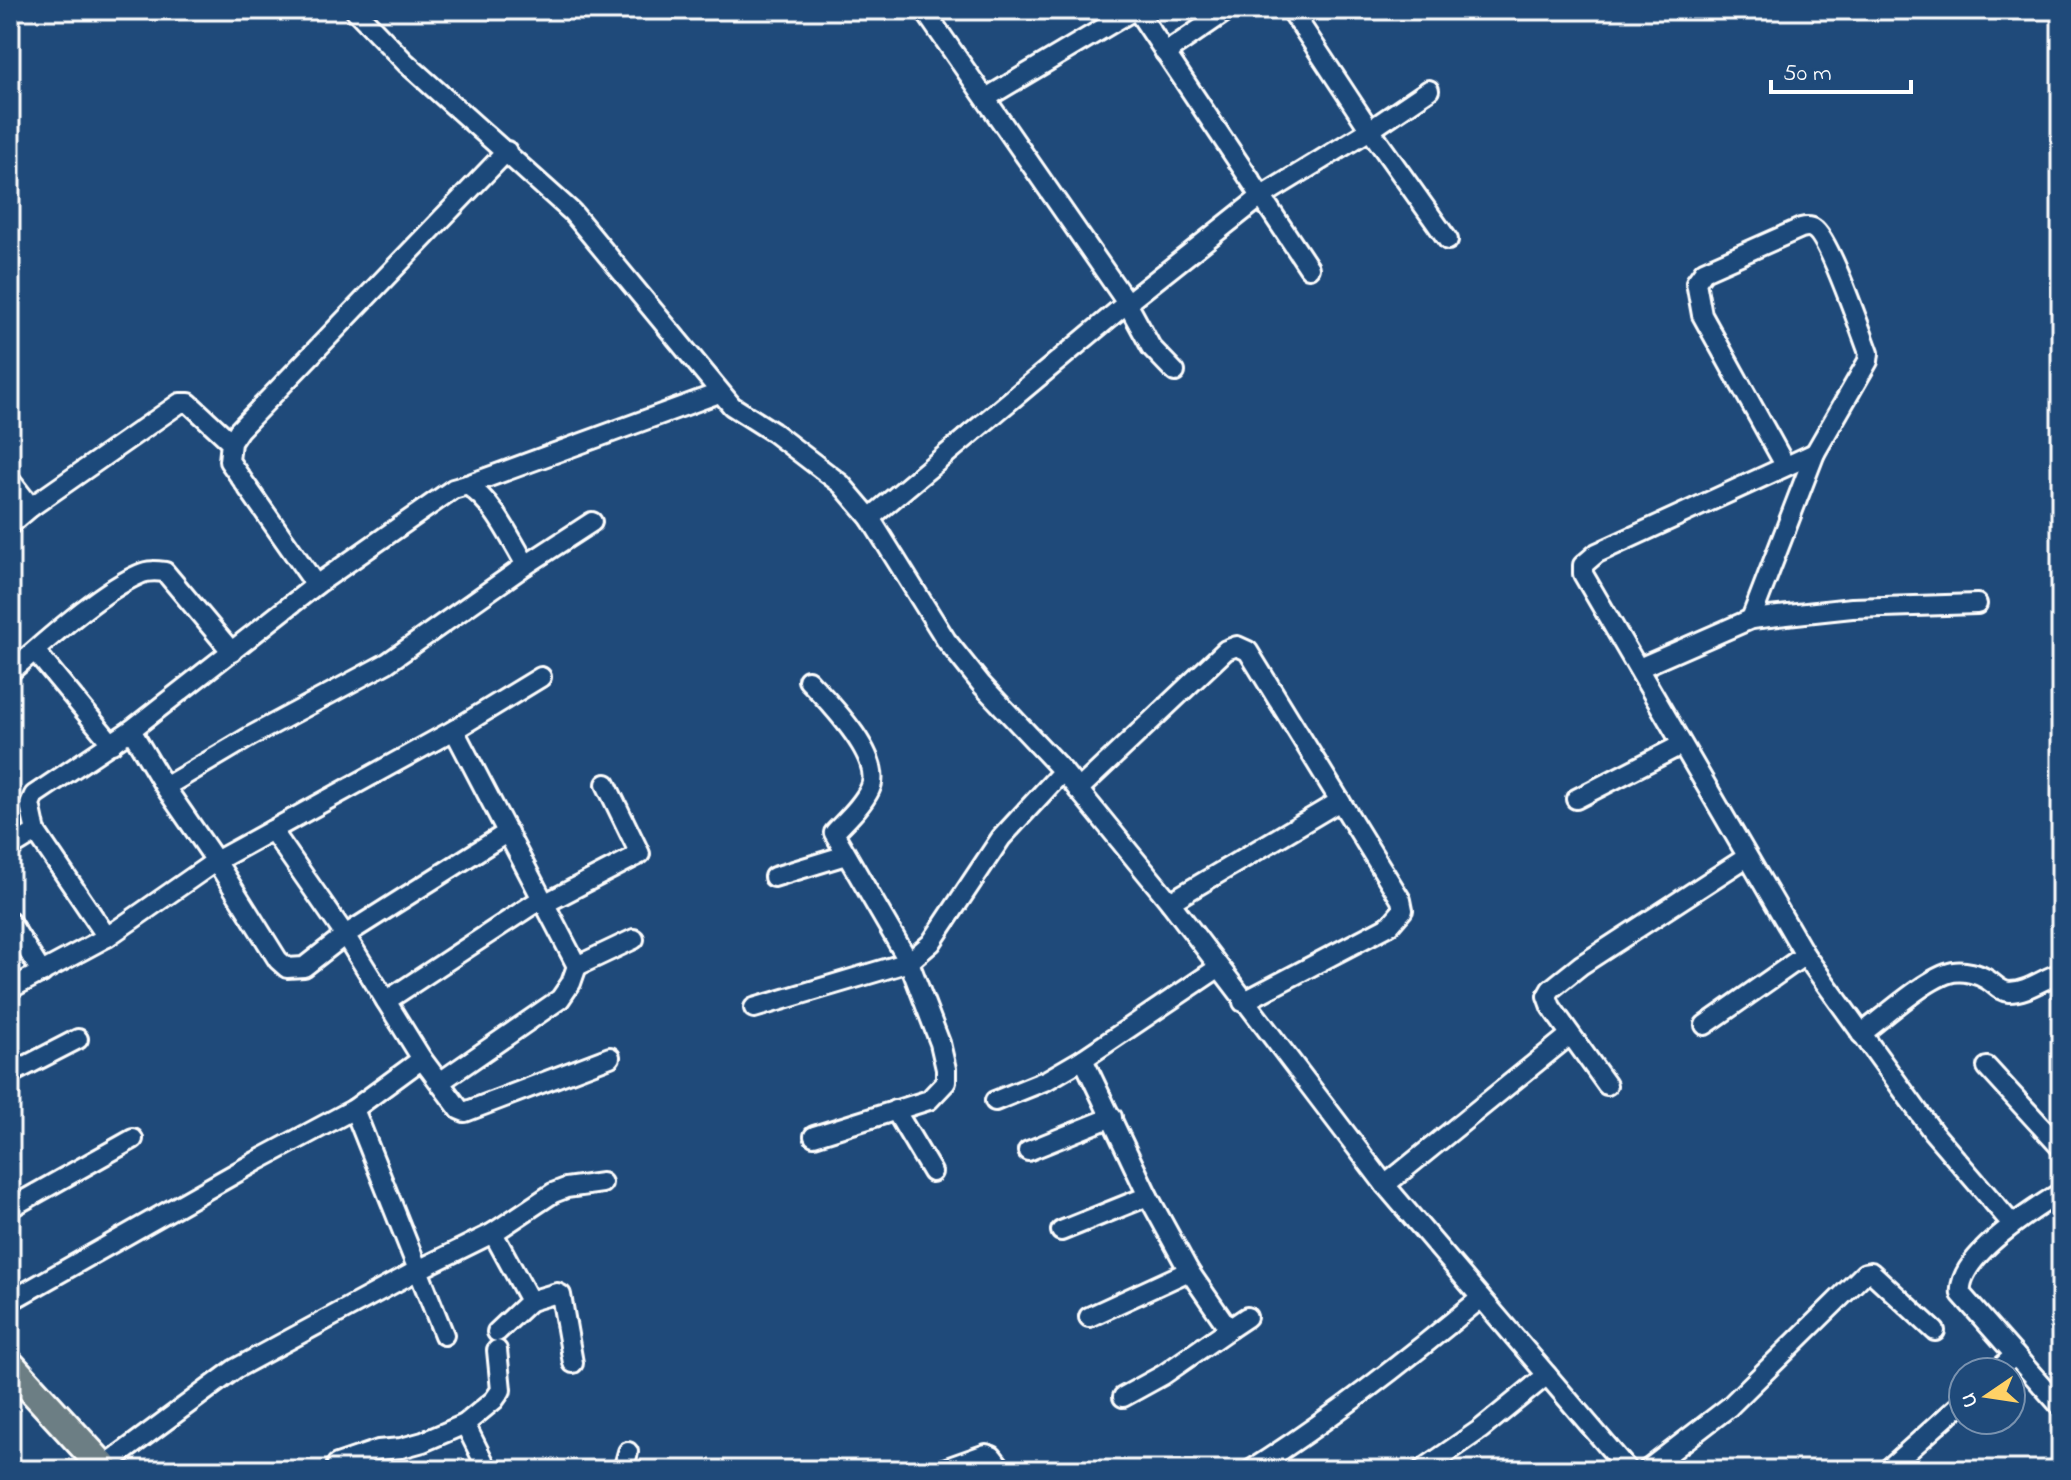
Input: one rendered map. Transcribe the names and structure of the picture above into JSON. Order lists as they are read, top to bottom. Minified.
{"scale_bar":"50 m","north":"left"}
